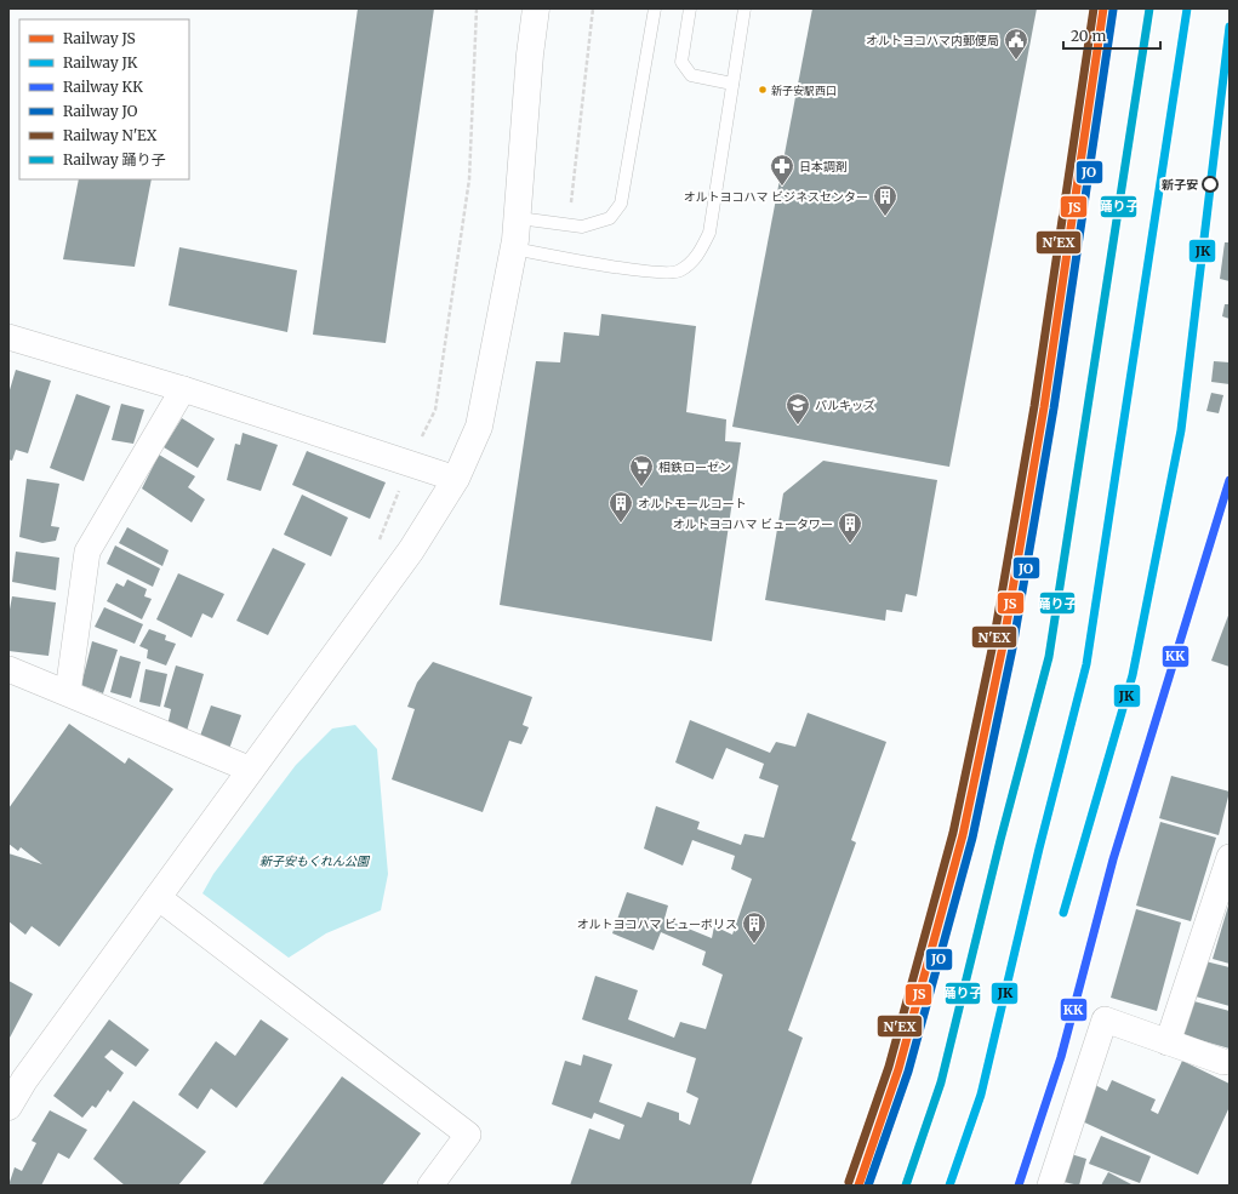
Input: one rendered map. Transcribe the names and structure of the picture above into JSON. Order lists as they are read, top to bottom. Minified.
{"parks":["新子安もくれん公園"],"places":{"public building":["オルトヨコハマ内郵便局"],"other":["新子安駅西口","新子安"],"pharmacy":["日本調剤"],"building":["オルトヨコハマ ビジネスセンター","オルトモールコート","オルトヨコハマ ビュータワー","オルトヨコハマ ビューポリス"],"school or university":["パルキッズ"],"supermarket":["相鉄ローゼン"]},"lines":["rail line JS","rail line JK","rail line N'EX","rail line 踊り子","rail line JO","rail line KK"],"legend":["Railway JS","Railway JK","Railway KK","Railway JO","Railway N'EX","Railway 踊り子"],"scale_bar":"20 m"}
